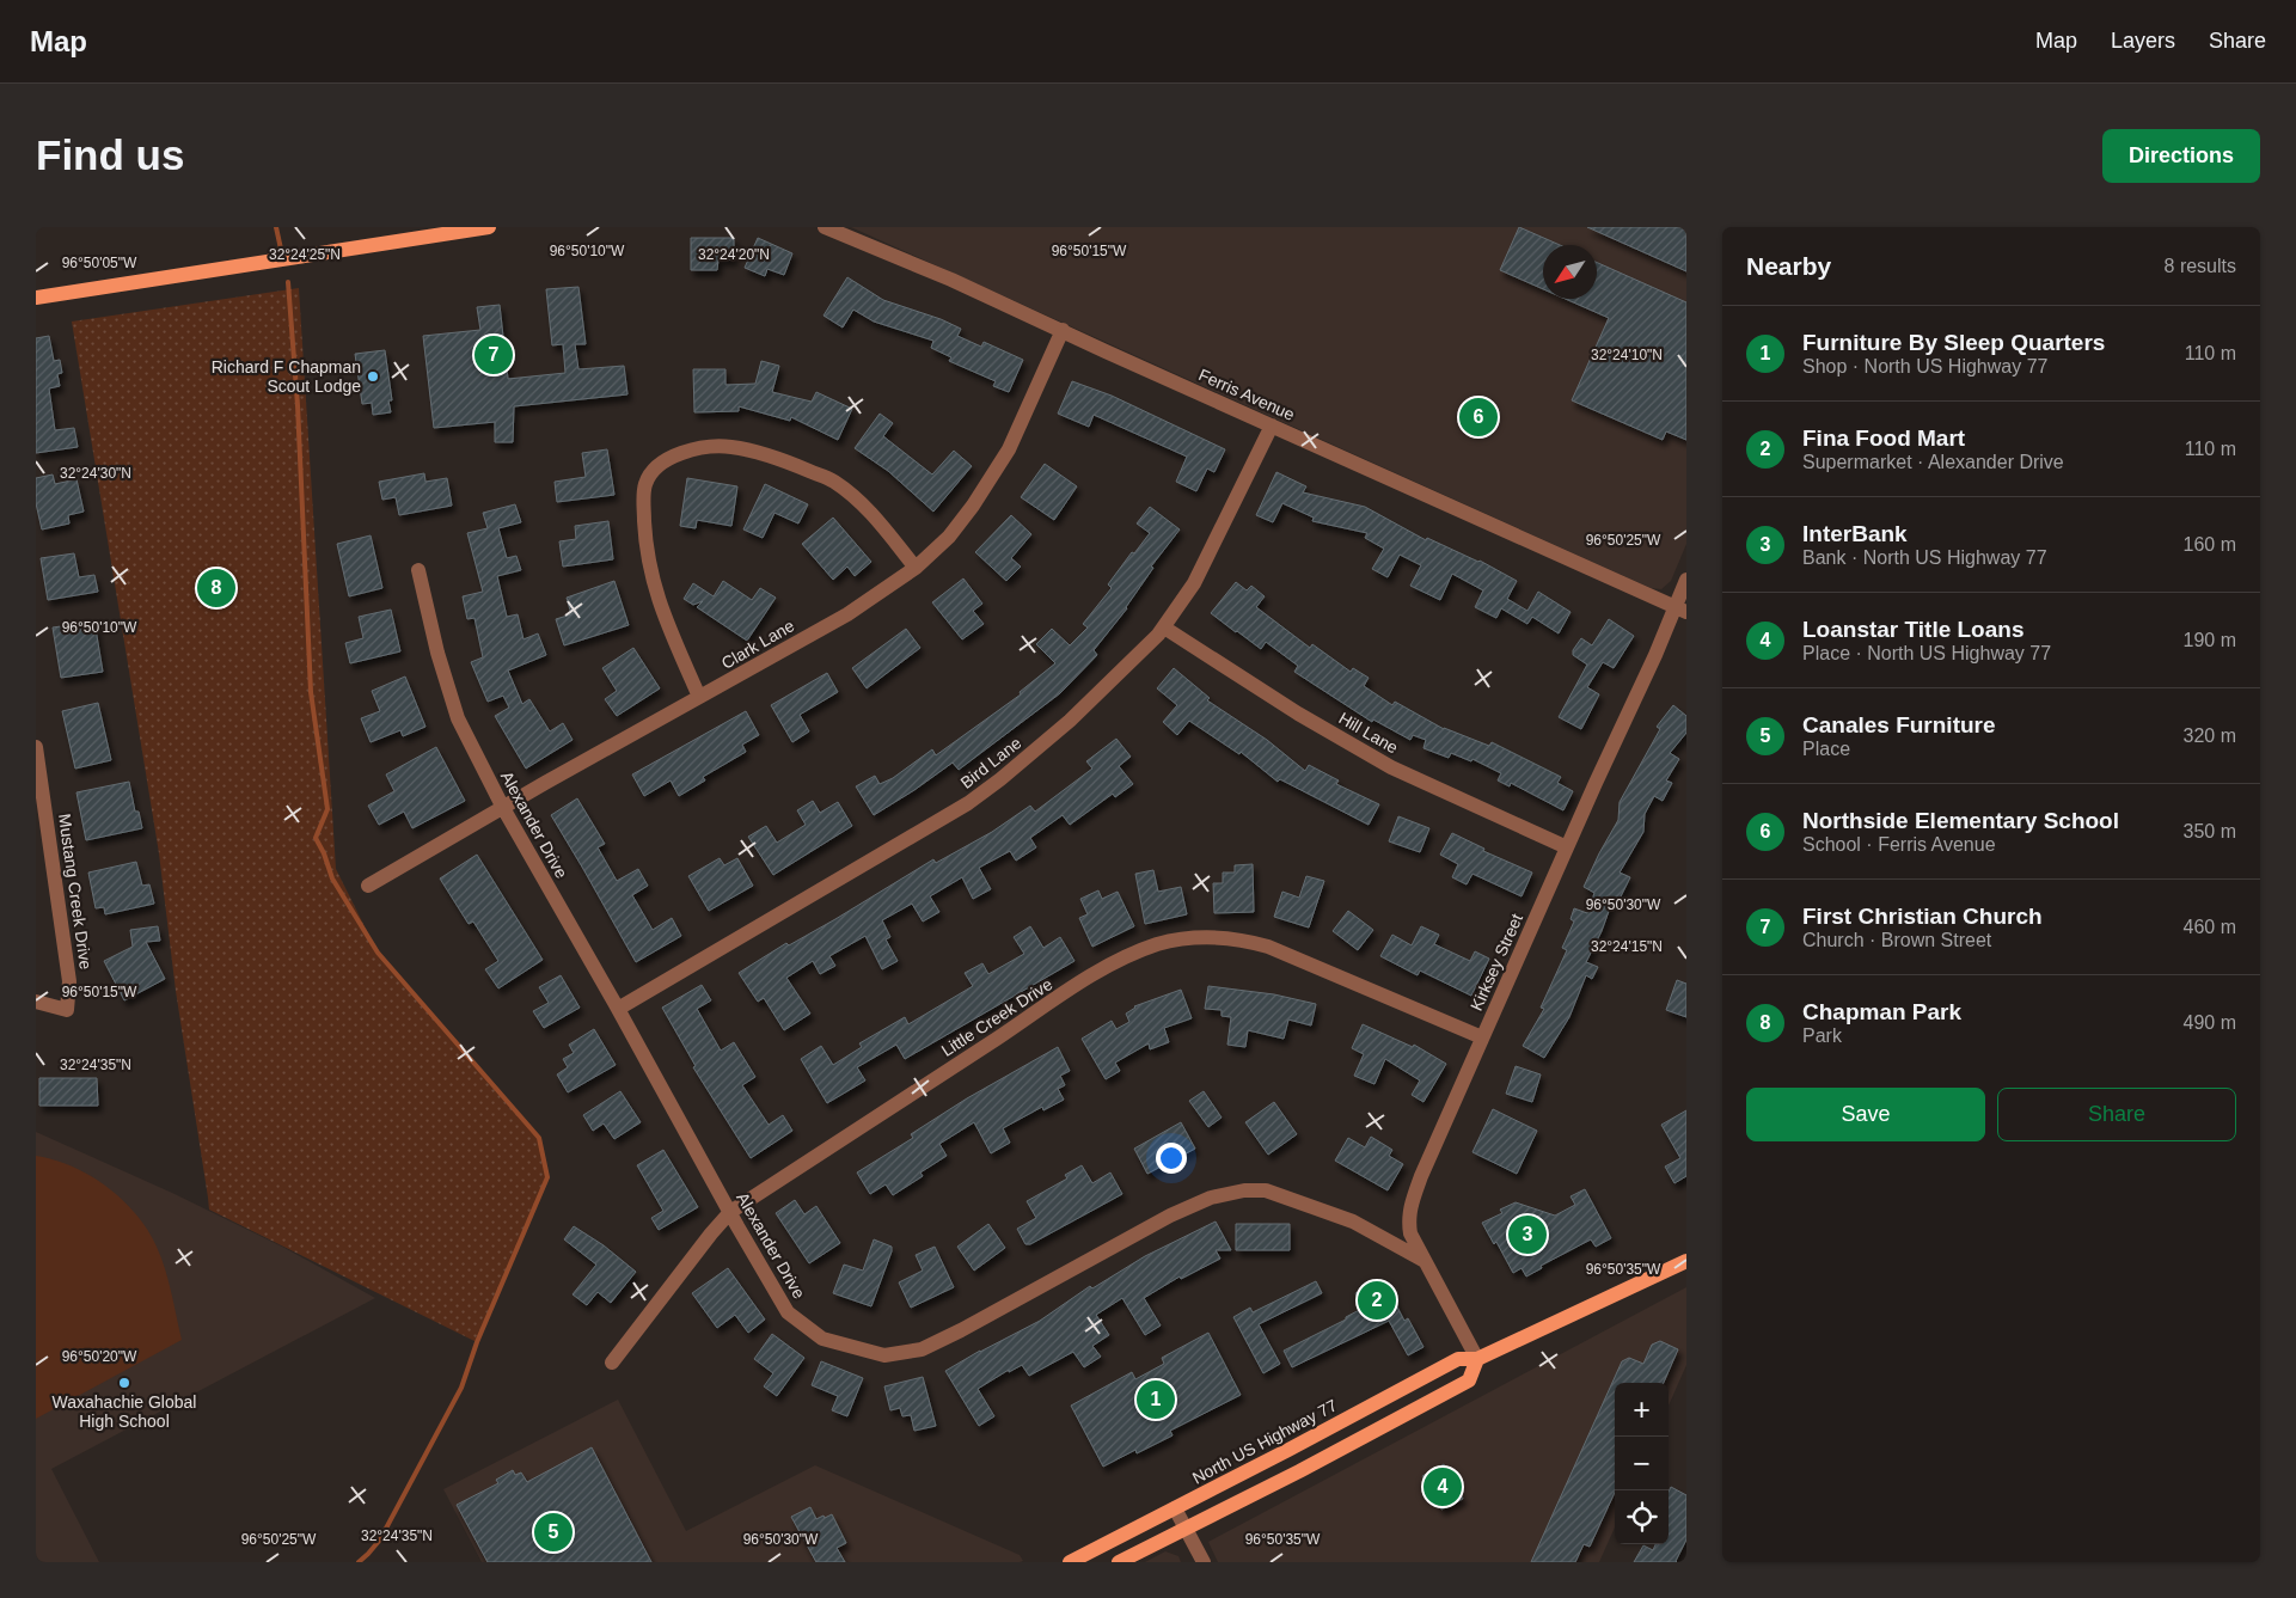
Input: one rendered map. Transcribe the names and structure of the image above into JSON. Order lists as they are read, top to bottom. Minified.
{"streets":{"main road":["North US Highway 77"],"street":["Ferris Avenue","Clark Lane","Hill Lane","Bird Lane","Alexander Drive","Mustang Creek Drive","Kirksey Street","Little Creek Drive"]},"crossings":[["Ferris Avenue","Clark Lane"],["Ferris Avenue","Bird Lane"],["Ferris Avenue","Kirksey Street"],["Clark Lane","Alexander Drive"],["Hill Lane","Bird Lane"],["Hill Lane","Kirksey Street"],["Bird Lane","Alexander Drive"],["Alexander Drive","Kirksey Street"],["Alexander Drive","Little Creek Drive"],["Kirksey Street","Little Creek Drive"],["Kirksey Street","North US Highway 77"]],"places":["Richard F Chapman Scout Lodge","Waxahachie Global High School"],"north":"bottom left","page":{"header":"Map","nav":["Map","Layers","Share"],"buttons":["Directions",["Save","Share"]],"title":"Find us","heading":["Nearby","8 results"],"list":[{"mark":"1","name":"Furniture By Sleep Quarters","note":"Shop · North US Highway 77","value":"110 m"},{"mark":"2","name":"Fina Food Mart","note":"Supermarket · Alexander Drive","value":"110 m"},{"mark":"3","name":"InterBank","note":"Bank · North US Highway 77","value":"160 m"},{"mark":"4","name":"Loanstar Title Loans","note":"Place · North US Highway 77","value":"190 m"},{"mark":"5","name":"Canales Furniture","note":"Place","value":"320 m"},{"mark":"6","name":"Northside Elementary School","note":"School · Ferris Avenue","value":"350 m"},{"mark":"7","name":"First Christian Church","note":"Church · Brown Street","value":"460 m"},{"mark":"8","name":"Chapman Park","note":"Park","value":"490 m"}],"pins":["7","6","8","3","2","1","4","5"],"map_buttons":["+","−"]},"coordinates":["96°50'10\"W","96°50'15\"W","32°24'25\"N","32°24'20\"N","96°50'05\"W","32°24'10\"N","32°24'30\"N","96°50'25\"W","96°50'30\"W","32°24'15\"N","32°24'35\"N","96°50'35\"W","96°50'20\"W"]}
